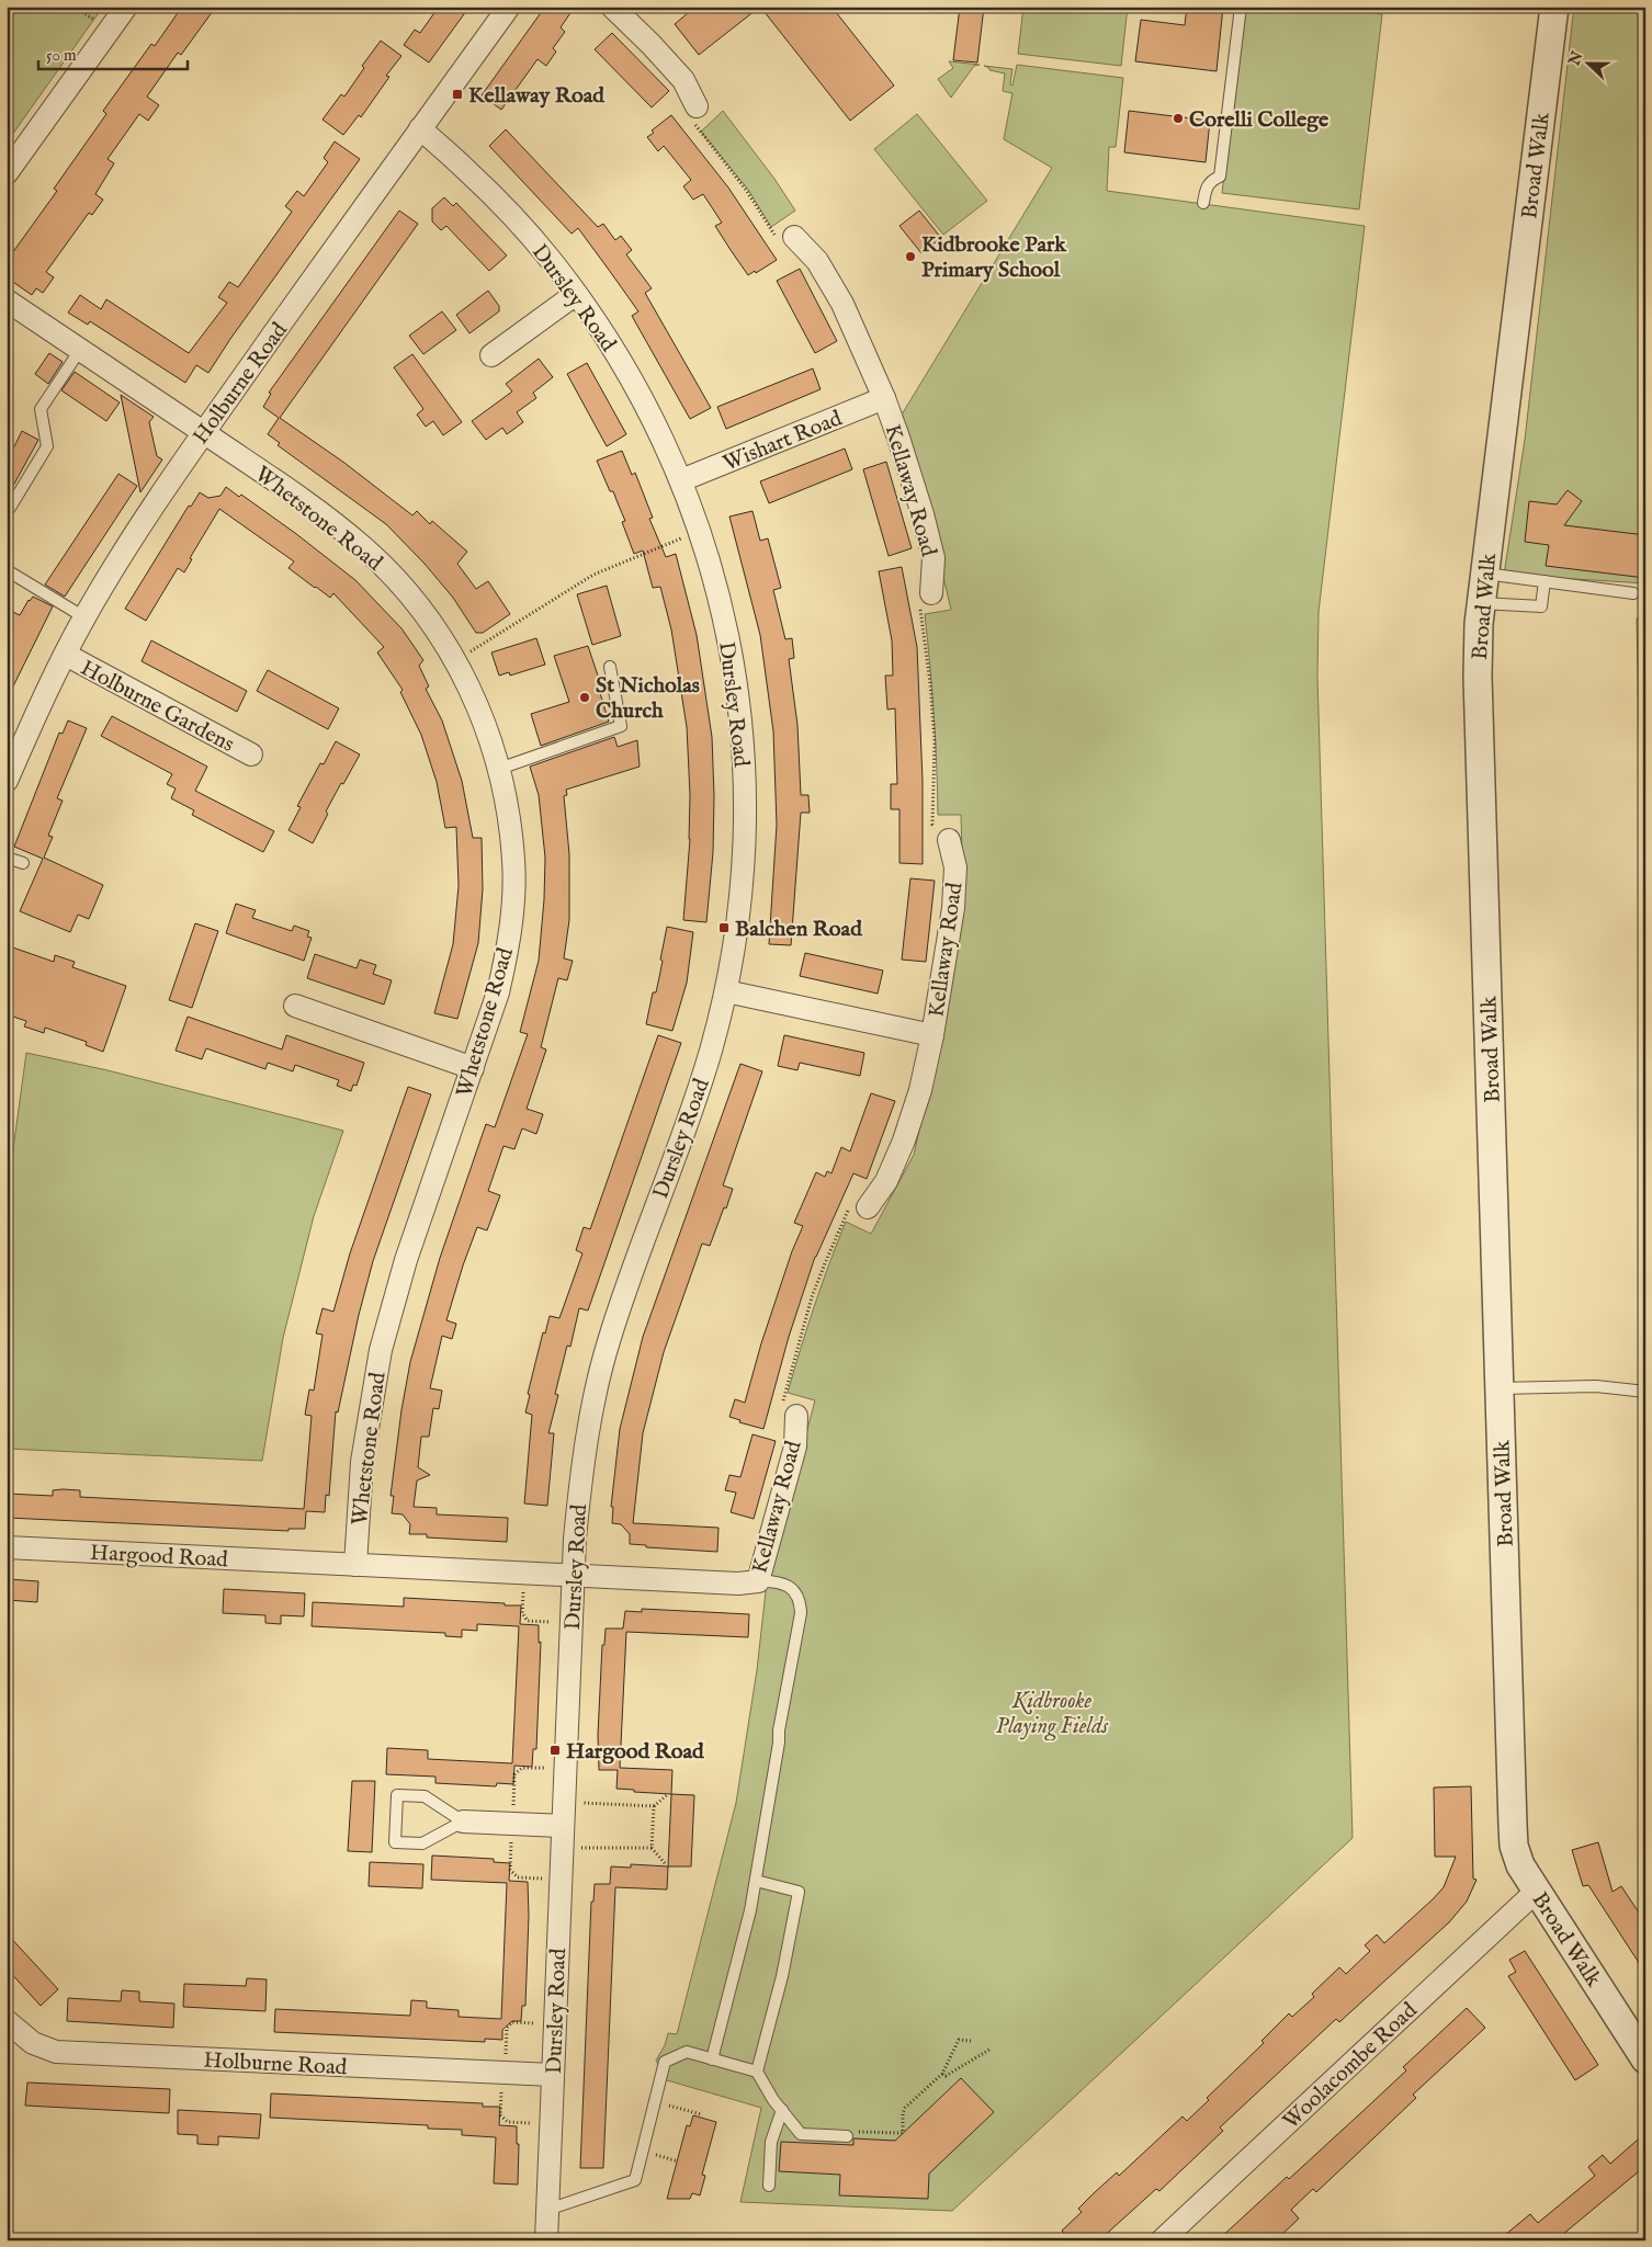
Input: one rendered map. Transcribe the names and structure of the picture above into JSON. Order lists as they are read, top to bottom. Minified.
{"streets":{"street":["Broad Walk","Dursley Road","Holburne Road","Wishart Road","Kellaway Road","Whetstone Road","Holburne Gardens","Hargood Road","Woolacombe Road"]},"crossings":[["Broad Walk","Woolacombe Road"],["Dursley Road","Holburne Road"],["Dursley Road","Wishart Road"],["Dursley Road","Kellaway Road"],["Dursley Road","Hargood Road"],["Holburne Road","Whetstone Road"],["Holburne Road","Holburne Gardens"],["Wishart Road","Kellaway Road"],["Kellaway Road","Hargood Road"],["Whetstone Road","Hargood Road"]],"parks":["Kidbrooke Playing Fields"],"places":{"transit":["Kellaway Road","Balchen Road","Hargood Road"],"other":["Corelli College","Kidbrooke Park Primary School","St Nicholas Church"]},"scale_bar":"50 m","north":"left"}
